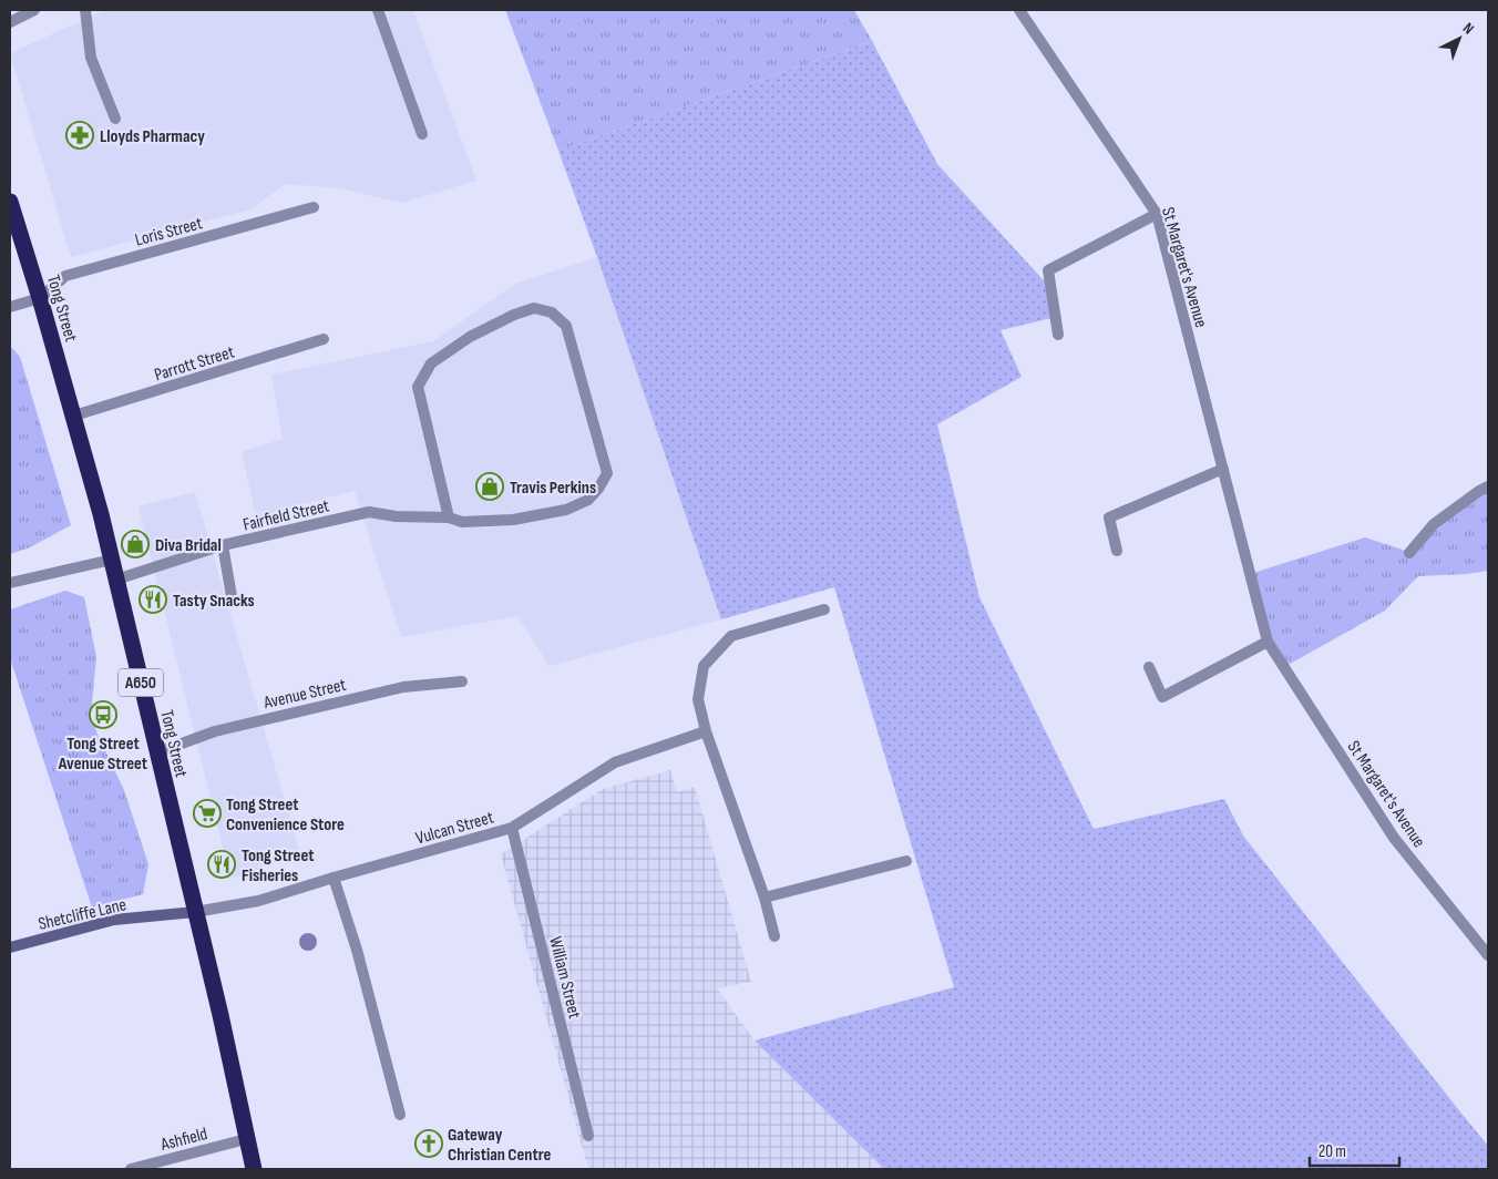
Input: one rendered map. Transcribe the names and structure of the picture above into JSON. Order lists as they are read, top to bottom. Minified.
{"streets":{"highway":["Tong Street","A650"],"street":["Loris Street","St Margaret's Avenue","Parrott Street","Fairfield Street","Avenue Street","Vulcan Street","Shetcliffe Lane","William Street","Ashfield"]},"crossings":[["Loris Street","Tong Street"],["Tong Street","Parrott Street"],["Tong Street","Fairfield Street"],["Tong Street","Avenue Street"],["Tong Street","Vulcan Street"],["Tong Street","Shetcliffe Lane"],["Tong Street","Ashfield"],["Vulcan Street","Shetcliffe Lane"],["Vulcan Street","William Street"]],"places":{"pharmacy":["Lloyds Pharmacy"],"shop":["Travis Perkins","Diva Bridal"],"restaurant":["Tasty Snacks","Tong Street Fisheries"],"bus stop":["Tong Street Avenue Street"],"supermarket":["Tong Street Convenience Store"],"church":["Gateway Christian Centre"]},"scale_bar":"20 m","north":"top right"}
